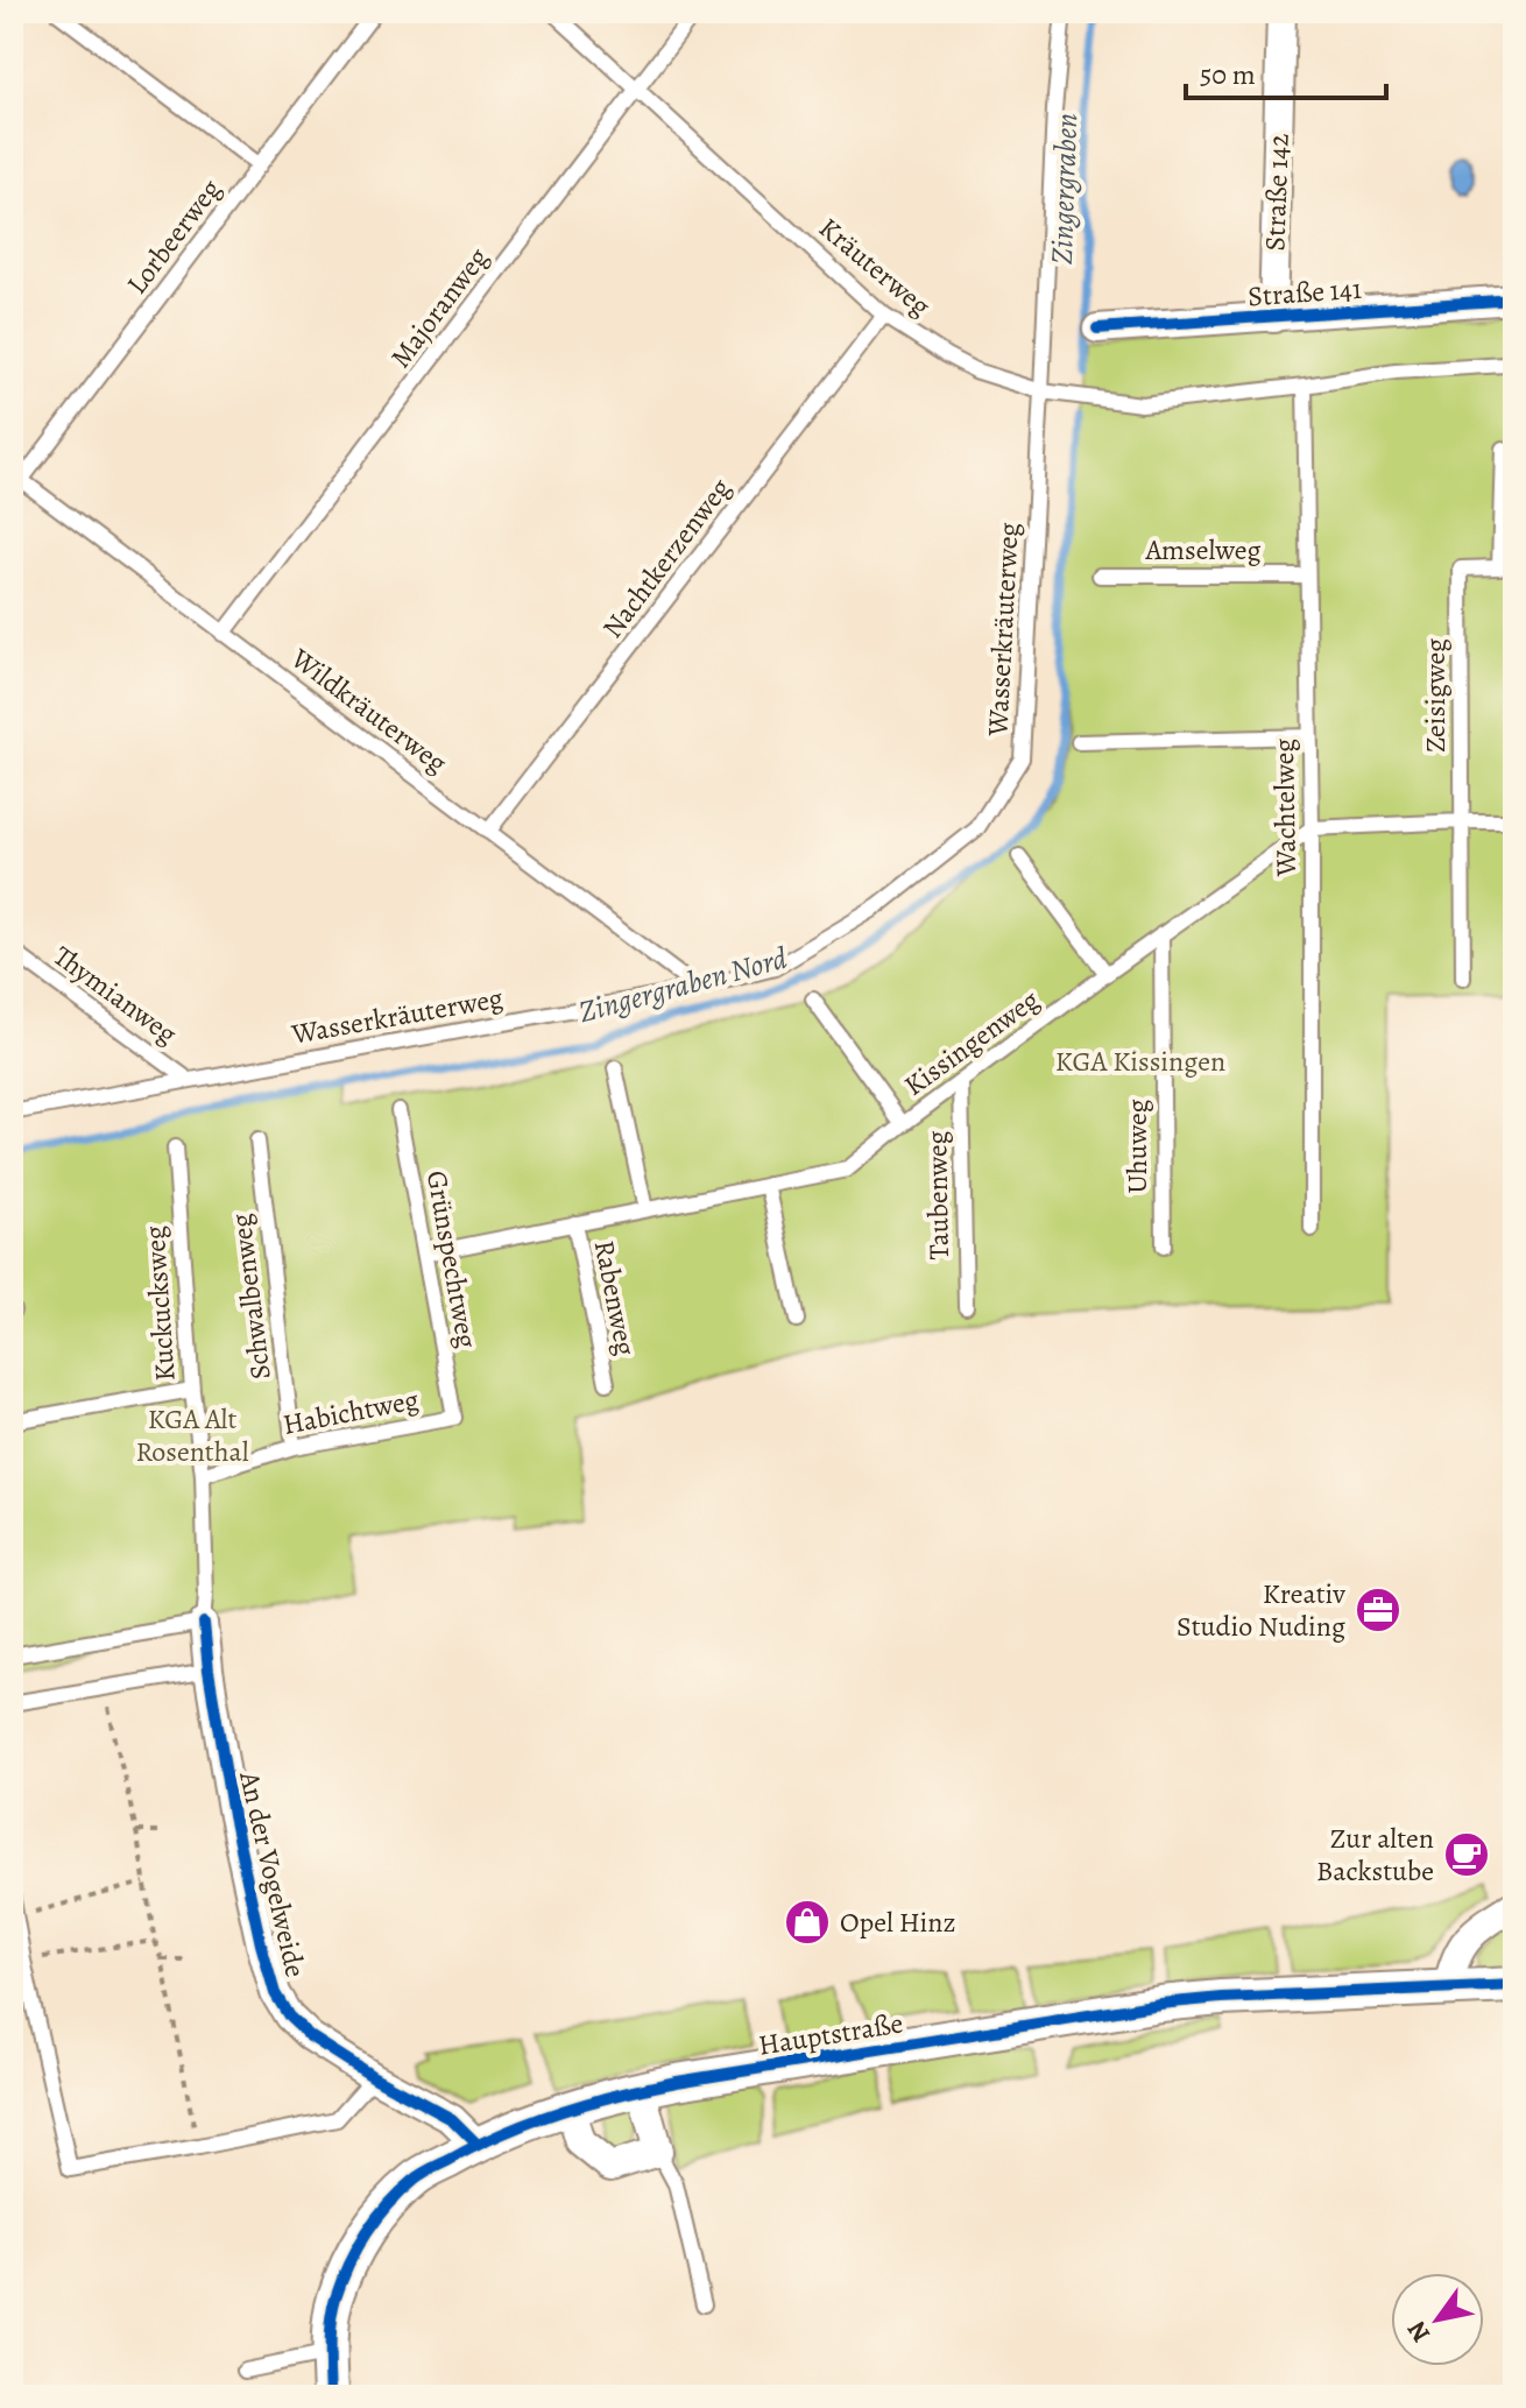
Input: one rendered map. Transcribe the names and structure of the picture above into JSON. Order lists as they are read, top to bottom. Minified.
{"streets":{"street":["Straße 142","Straße 141","An der Vogelweide","Hauptstraße"],"lane":["Lorbeerweg","Kräuterweg","Majoranweg","Amselweg","Nachtkerzenweg","Wasserkräuterweg","Zeisigweg","Wildkräuterweg","Wachtelweg","Thymianweg","Kissingenweg","Uhuweg","Taubenweg","Grünspechtweg","Schwalbenweg","Rabenweg","Kuckucksweg","Habichtweg"]},"crossings":[["Straße 142","Straße 141"],["Lorbeerweg","Wildkräuterweg"],["Kräuterweg","Majoranweg"],["Kräuterweg","Nachtkerzenweg"],["Kräuterweg","Wasserkräuterweg"],["Kräuterweg","Wachtelweg"],["Majoranweg","Wildkräuterweg"],["Amselweg","Wachtelweg"],["Nachtkerzenweg","Wildkräuterweg"],["Wasserkräuterweg","Wildkräuterweg"],["Wasserkräuterweg","Thymianweg"],["Wachtelweg","Kissingenweg"],["Kissingenweg","Uhuweg"],["Kissingenweg","Taubenweg"],["Kissingenweg","Grünspechtweg"],["Kissingenweg","Rabenweg"],["Grünspechtweg","Habichtweg"],["Schwalbenweg","Habichtweg"],["Kuckucksweg","Habichtweg"],["Kuckucksweg","An der Vogelweide"],["An der Vogelweide","Hauptstraße"]],"water":["Zingergraben","Zingergraben Nord"],"parks":["KGA Kissingen","KGA Alt Rosenthal"],"places":{"office":["Kreativ Studio Nuding"],"cafe":["Zur alten Backstube"],"shop":["Opel Hinz"]},"scale_bar":"50 m","north":"bottom left"}
